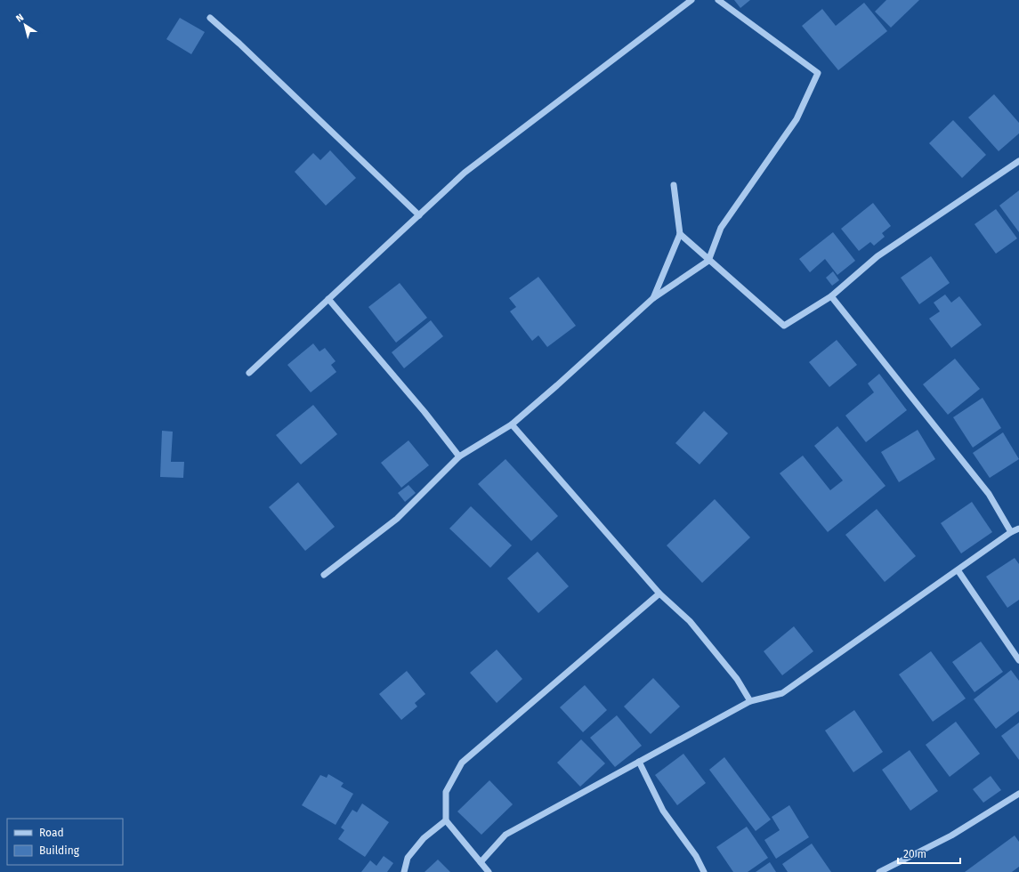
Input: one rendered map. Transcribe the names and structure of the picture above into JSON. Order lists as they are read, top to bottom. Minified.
{"legend":["Road","Building"],"scale_bar":"20 m","north":"top left"}
